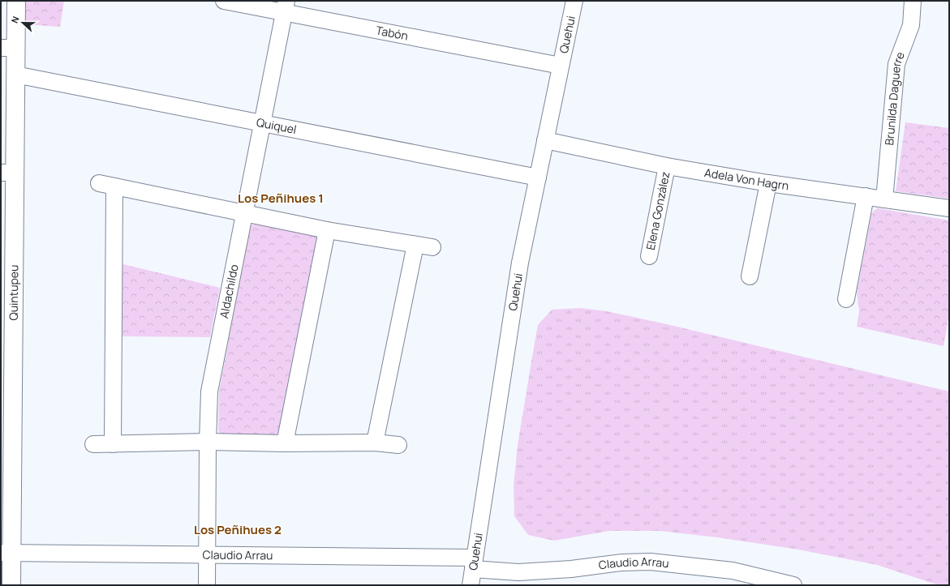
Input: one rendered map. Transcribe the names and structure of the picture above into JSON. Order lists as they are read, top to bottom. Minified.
{"streets":{"street":["Tabón","Quehui","Brunilda Daguerre","Quiquel","Adela Von Hagrn","Elena González","Aldachildo","Quintupeu","Claudio Arrau"]},"crossings":[["Tabón","Quehui"],["Tabón","Aldachildo"],["Quehui","Quiquel"],["Quehui","Adela Von Hagrn"],["Quehui","Claudio Arrau"],["Brunilda Daguerre","Adela Von Hagrn"],["Quiquel","Aldachildo"],["Quiquel","Quintupeu"],["Adela Von Hagrn","Elena González"],["Aldachildo","Claudio Arrau"],["Quintupeu","Claudio Arrau"]],"districts":["Los Peñihues 1","Los Peñihues 2"],"north":"left"}
